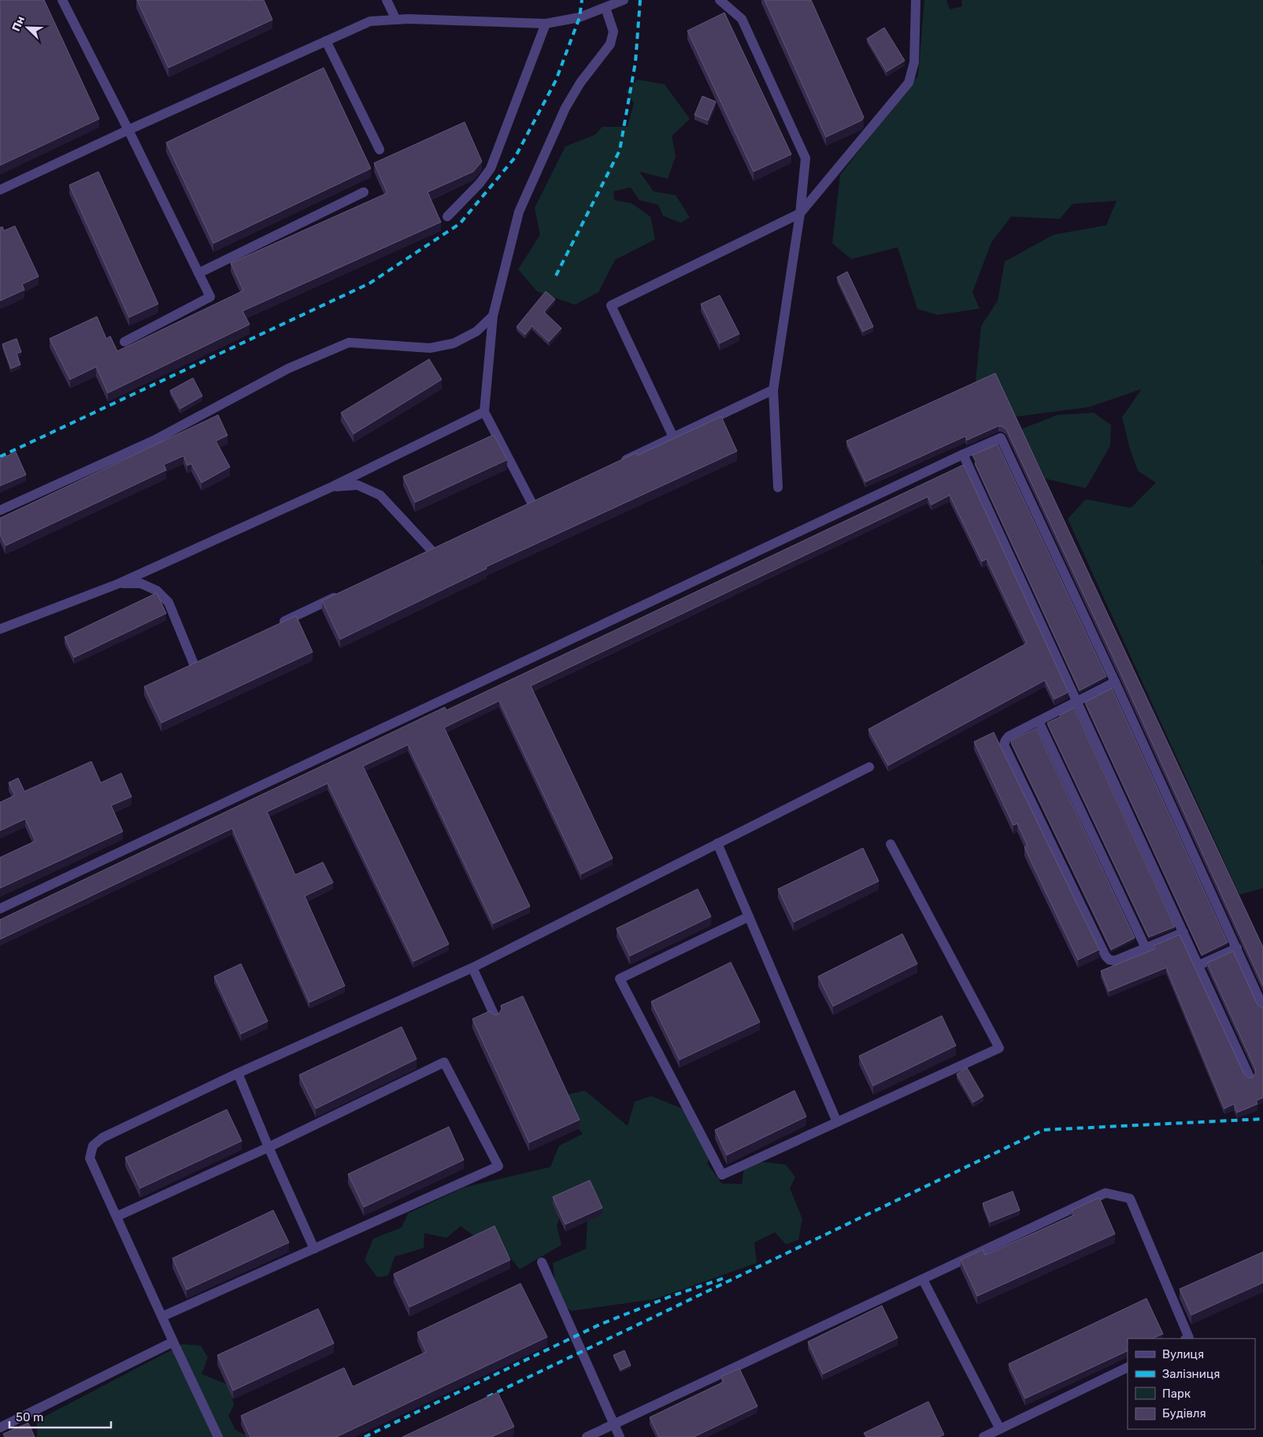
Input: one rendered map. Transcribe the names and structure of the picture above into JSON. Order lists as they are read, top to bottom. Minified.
{"legend":["Вулиця","Залізниця","Парк","Будівля"],"scale_bar":"50 m","north":"top left"}
